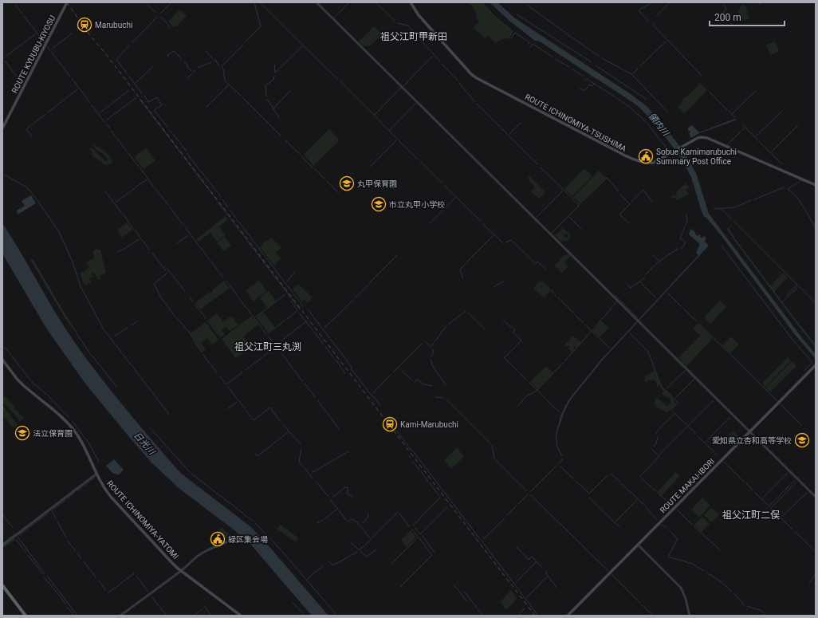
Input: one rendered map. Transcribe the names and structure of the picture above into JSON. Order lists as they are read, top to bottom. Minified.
{"streets":{"main road":["ROUTE KYUUBU-KIYOSU","ROUTE ICHINOMIYA-TSUSHIMA","ROUTE MAKAI-IBORI","ROUTE ICHINOMIYA-YATOMI"]},"districts":["祖父江町甲新田","祖父江町三丸渕","祖父江町二俣"],"water":["領内川","日光川"],"places":{"station":["Marubuchi","Kami-Marubuchi"],"public building":["Sobue Kamimarubuchi Summary Post Office","緑区集会場"],"school or university":["丸甲保育園","市立丸甲小学校","法立保育園","愛知県立杏和高等学校"]},"scale_bar":"200 m"}
